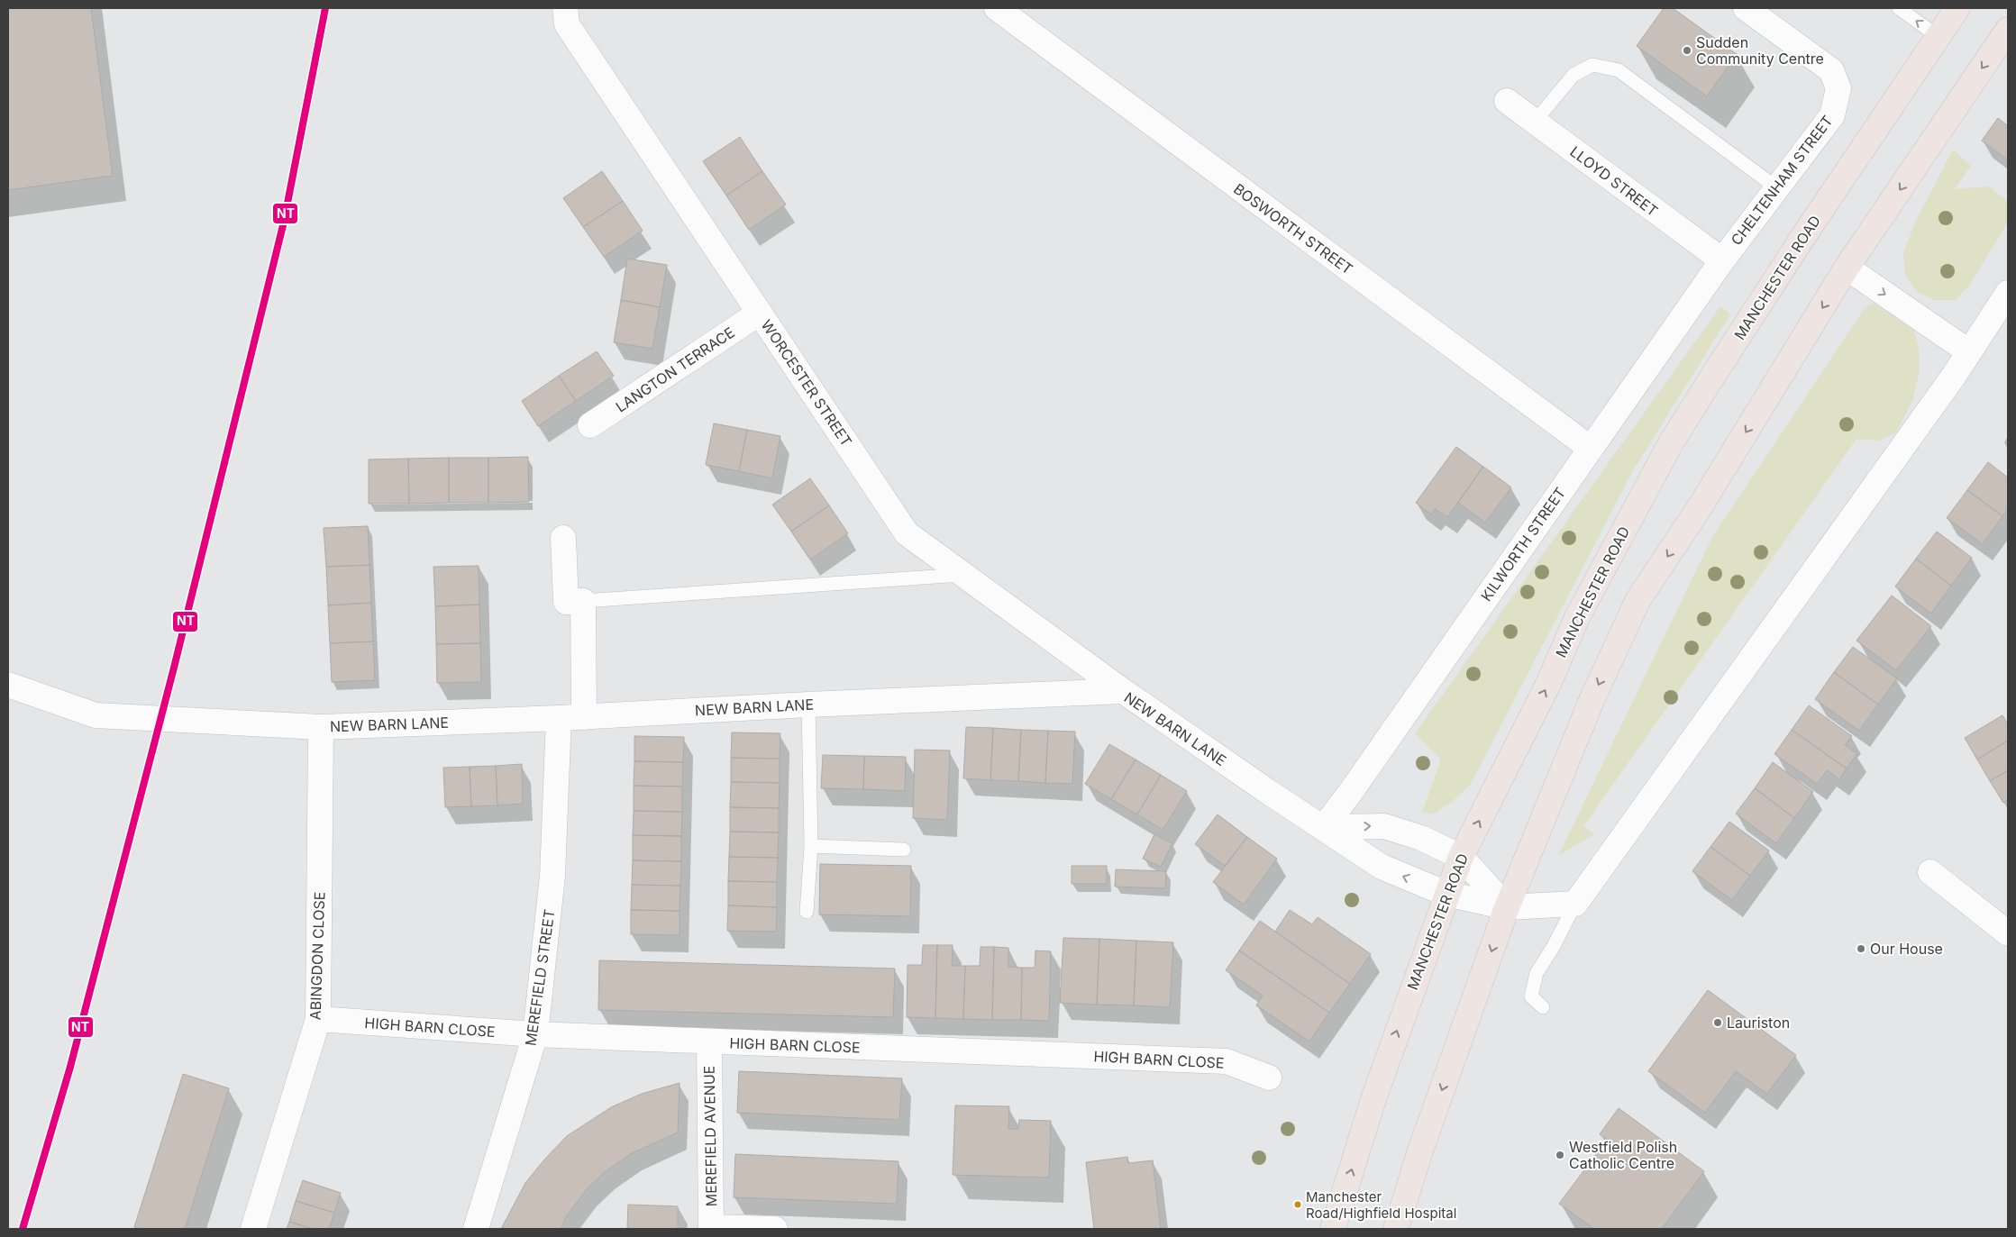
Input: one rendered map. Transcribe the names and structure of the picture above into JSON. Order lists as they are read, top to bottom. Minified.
{"streets":{"highway":["MANCHESTER ROAD"],"street":["CHELTENHAM STREET","LLOYD STREET","BOSWORTH STREET","LANGTON TERRACE","WORCESTER STREET","KILWORTH STREET","NEW BARN LANE","ABINGDON CLOSE","MEREFIELD STREET","HIGH BARN CLOSE","MEREFIELD AVENUE"]},"crossings":[["CHELTENHAM STREET","LLOYD STREET"],["CHELTENHAM STREET","KILWORTH STREET"],["LLOYD STREET","KILWORTH STREET"],["BOSWORTH STREET","KILWORTH STREET"],["MANCHESTER ROAD","NEW BARN LANE"],["LANGTON TERRACE","WORCESTER STREET"],["WORCESTER STREET","NEW BARN LANE"],["KILWORTH STREET","NEW BARN LANE"],["NEW BARN LANE","ABINGDON CLOSE"],["NEW BARN LANE","MEREFIELD STREET"],["ABINGDON CLOSE","HIGH BARN CLOSE"],["MEREFIELD STREET","HIGH BARN CLOSE"],["HIGH BARN CLOSE","MEREFIELD AVENUE"]],"places":["Sudden Community Centre","Our House","Lauriston","Westfield Polish Catholic Centre","Manchester Road/Highfield Hospital"],"lines":["transit line NT"]}
